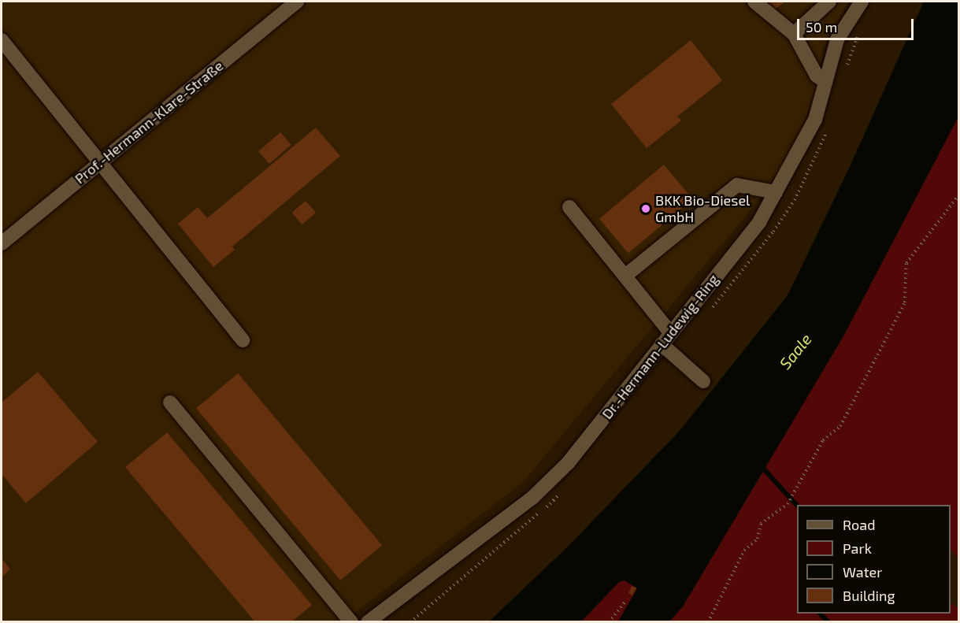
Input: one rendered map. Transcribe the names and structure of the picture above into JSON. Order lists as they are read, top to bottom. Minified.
{"streets":{"street":["Prof.-Hermann-Klare-Straße","Dr.-Hermann-Ludewig-Ring"]},"water":["Saale"],"places":["BKK Bio-Diesel GmbH"],"legend":["Road","Park","Water","Building"],"scale_bar":"50 m"}
